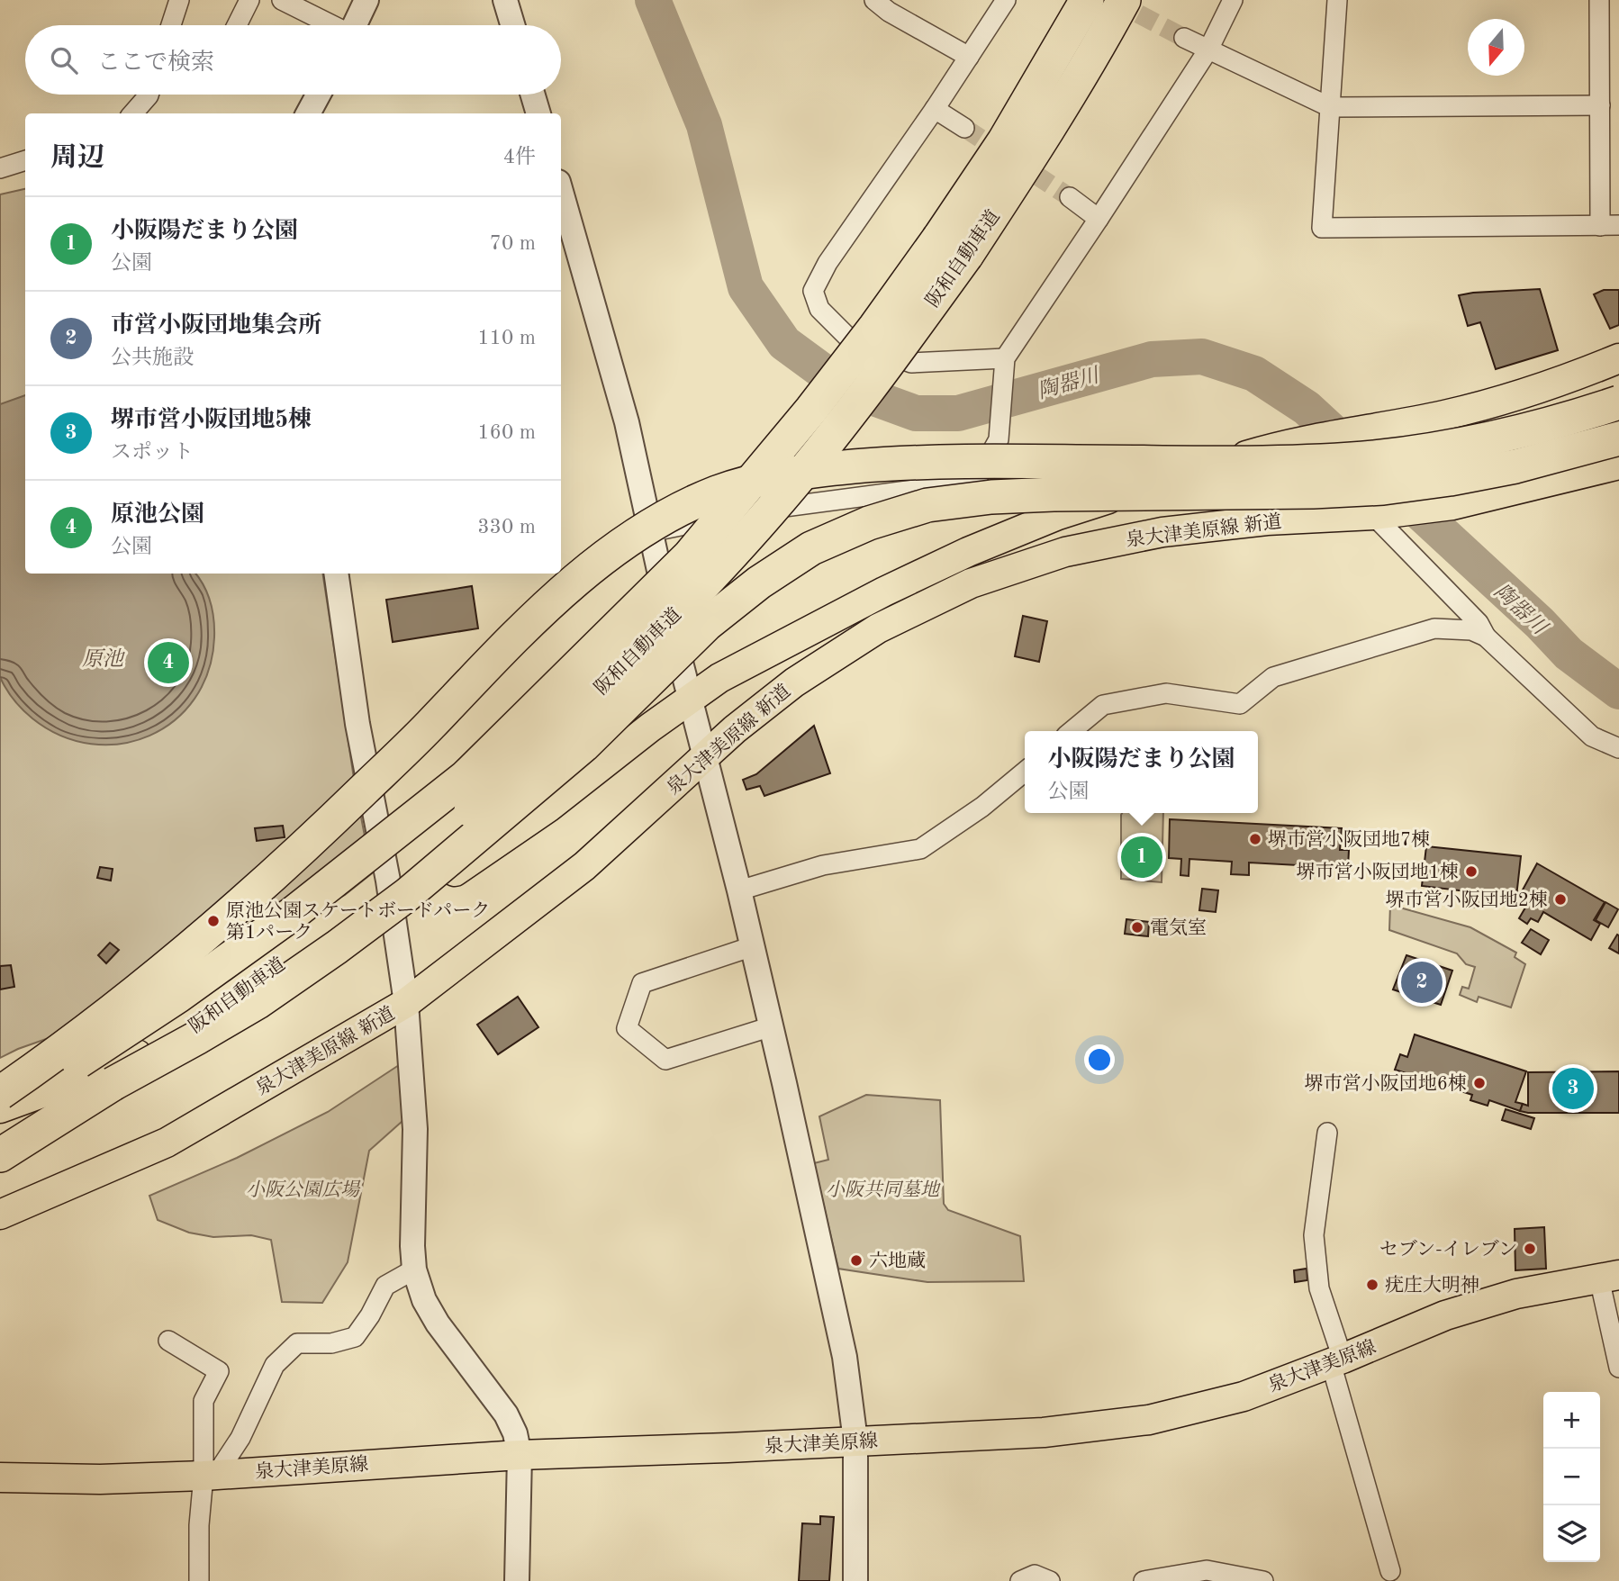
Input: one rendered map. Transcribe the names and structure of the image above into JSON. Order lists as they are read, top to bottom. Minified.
{"streets":{"highway":["阪和自動車道"],"main road":["泉大津美原線 新道","泉大津美原線"]},"water":["陶器川","原池"],"parks":["小阪公園広場","小阪共同墓地"],"places":["堺市営小阪団地7棟","堺市営小阪団地1棟","堺市営小阪団地2棟","原池公園スケートボードパーク 第1パーク","電気室","堺市営小阪団地6棟","セブン-イレブン","六地蔵","疣庄大明神"],"north":"bottom","page":{"search":"ここで検索","heading":["周辺","4件"],"list":[{"mark":"1","name":"小阪陽だまり公園","note":"公園","value":"70 m"},{"mark":"2","name":"市営小阪団地集会所","note":"公共施設","value":"110 m"},{"mark":"3","name":"堺市営小阪団地5棟","note":"スポット","value":"160 m"},{"mark":"4","name":"原池公園","note":"公園","value":"330 m"}],"pins":["4","1","2","3"],"popup":["小阪陽だまり公園","公園"],"map_buttons":["+","−"]}}
